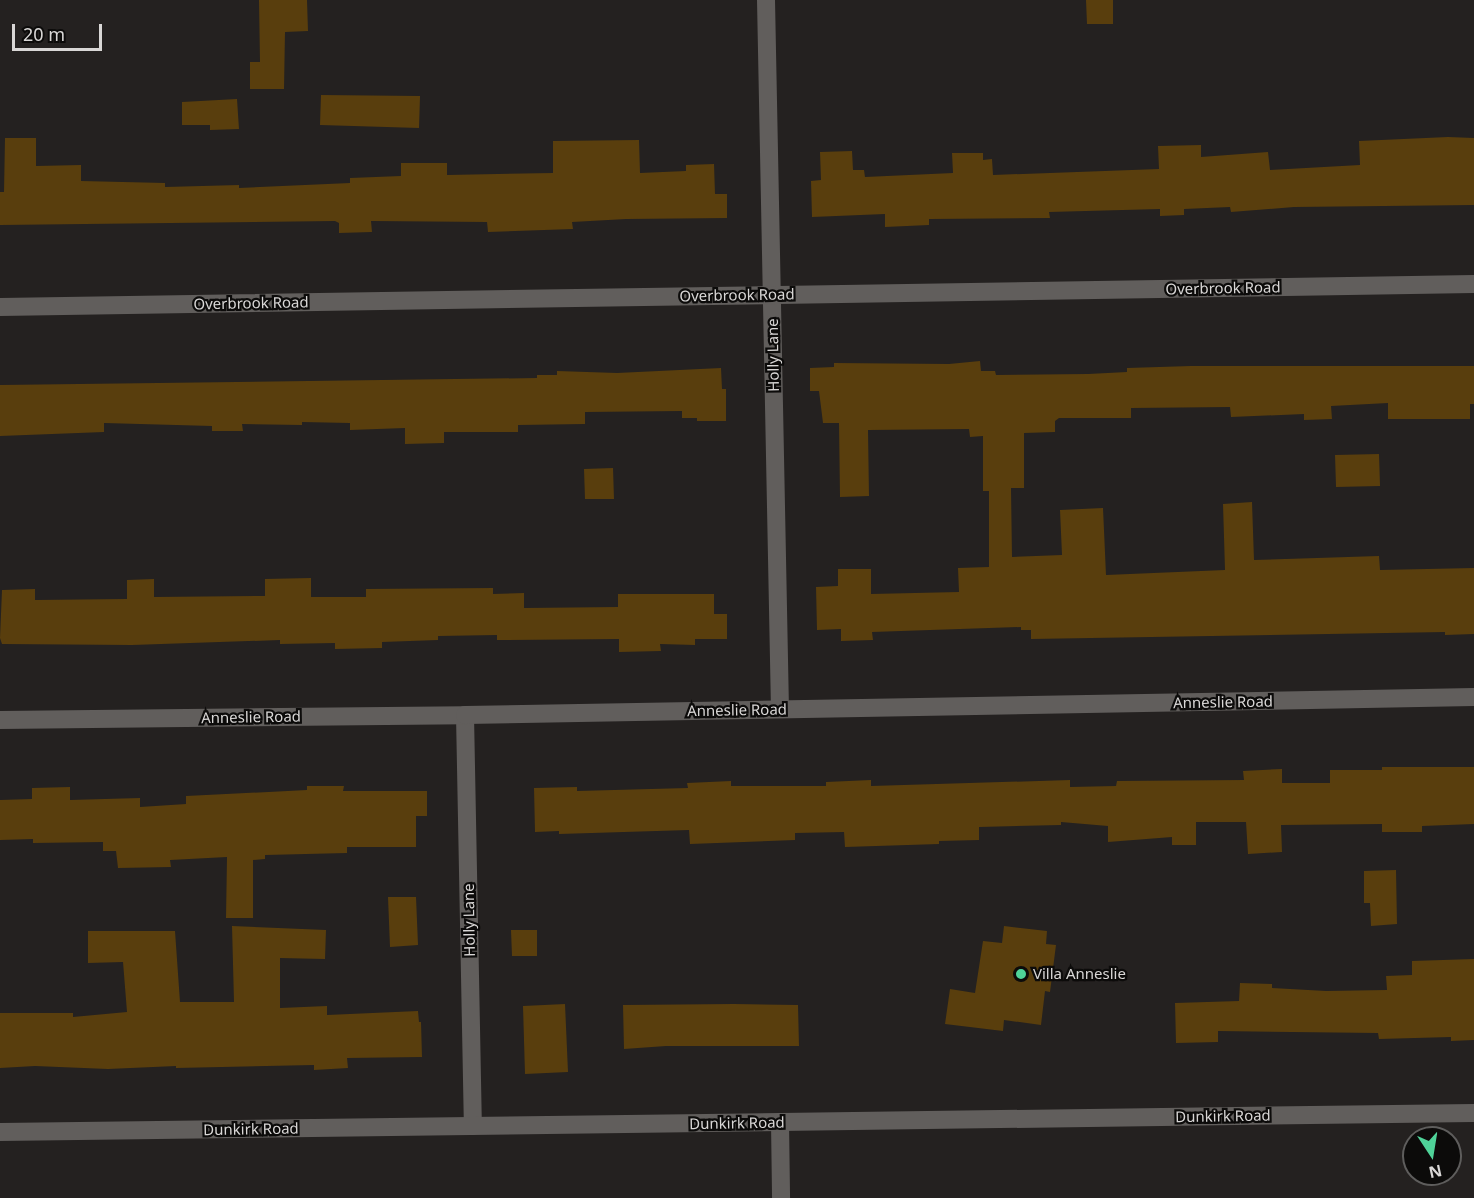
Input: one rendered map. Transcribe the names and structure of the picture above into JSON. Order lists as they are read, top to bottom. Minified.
{"streets":{"street":["Overbrook Road","Holly Lane","Anneslie Road","Dunkirk Road"]},"crossings":[["Overbrook Road","Holly Lane"],["Holly Lane","Anneslie Road"],["Holly Lane","Dunkirk Road"]],"places":["Villa Anneslie"],"scale_bar":"20 m","north":"bottom"}
